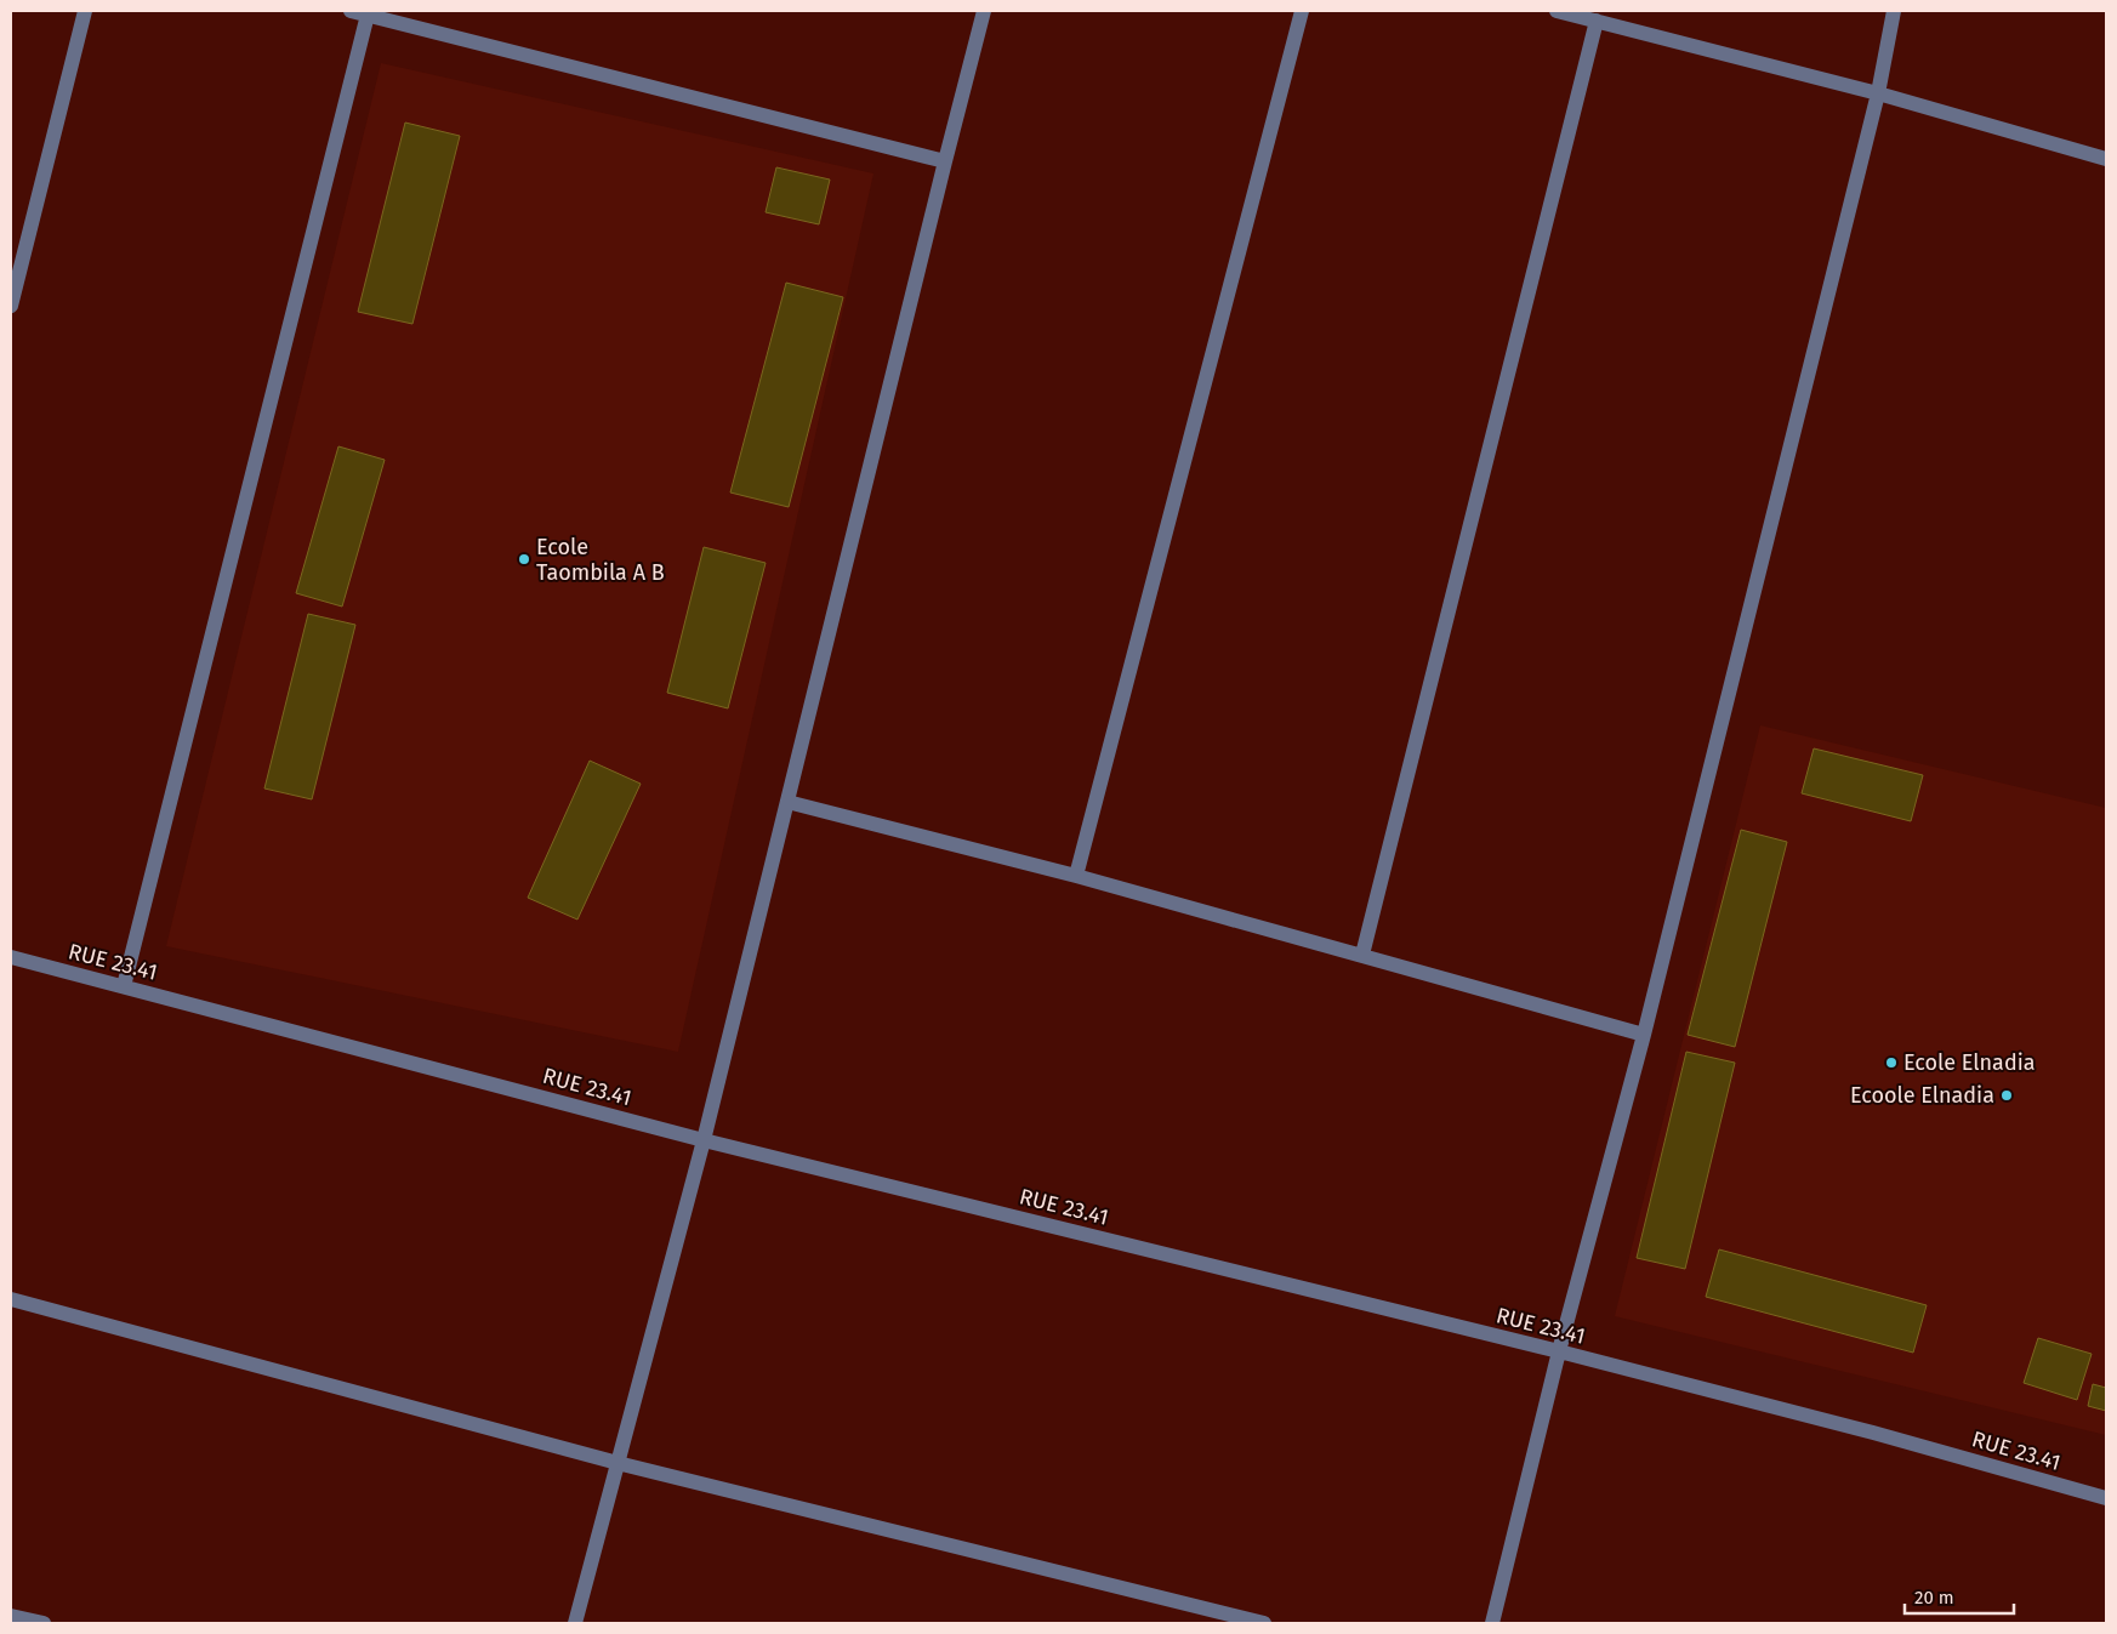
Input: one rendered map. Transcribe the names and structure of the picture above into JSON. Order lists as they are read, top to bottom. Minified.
{"streets":{"street":["RUE 23.41"]},"places":["Ecole Taombila A B","Ecole Elnadia","Ecoole Elnadia"],"scale_bar":"20 m"}
